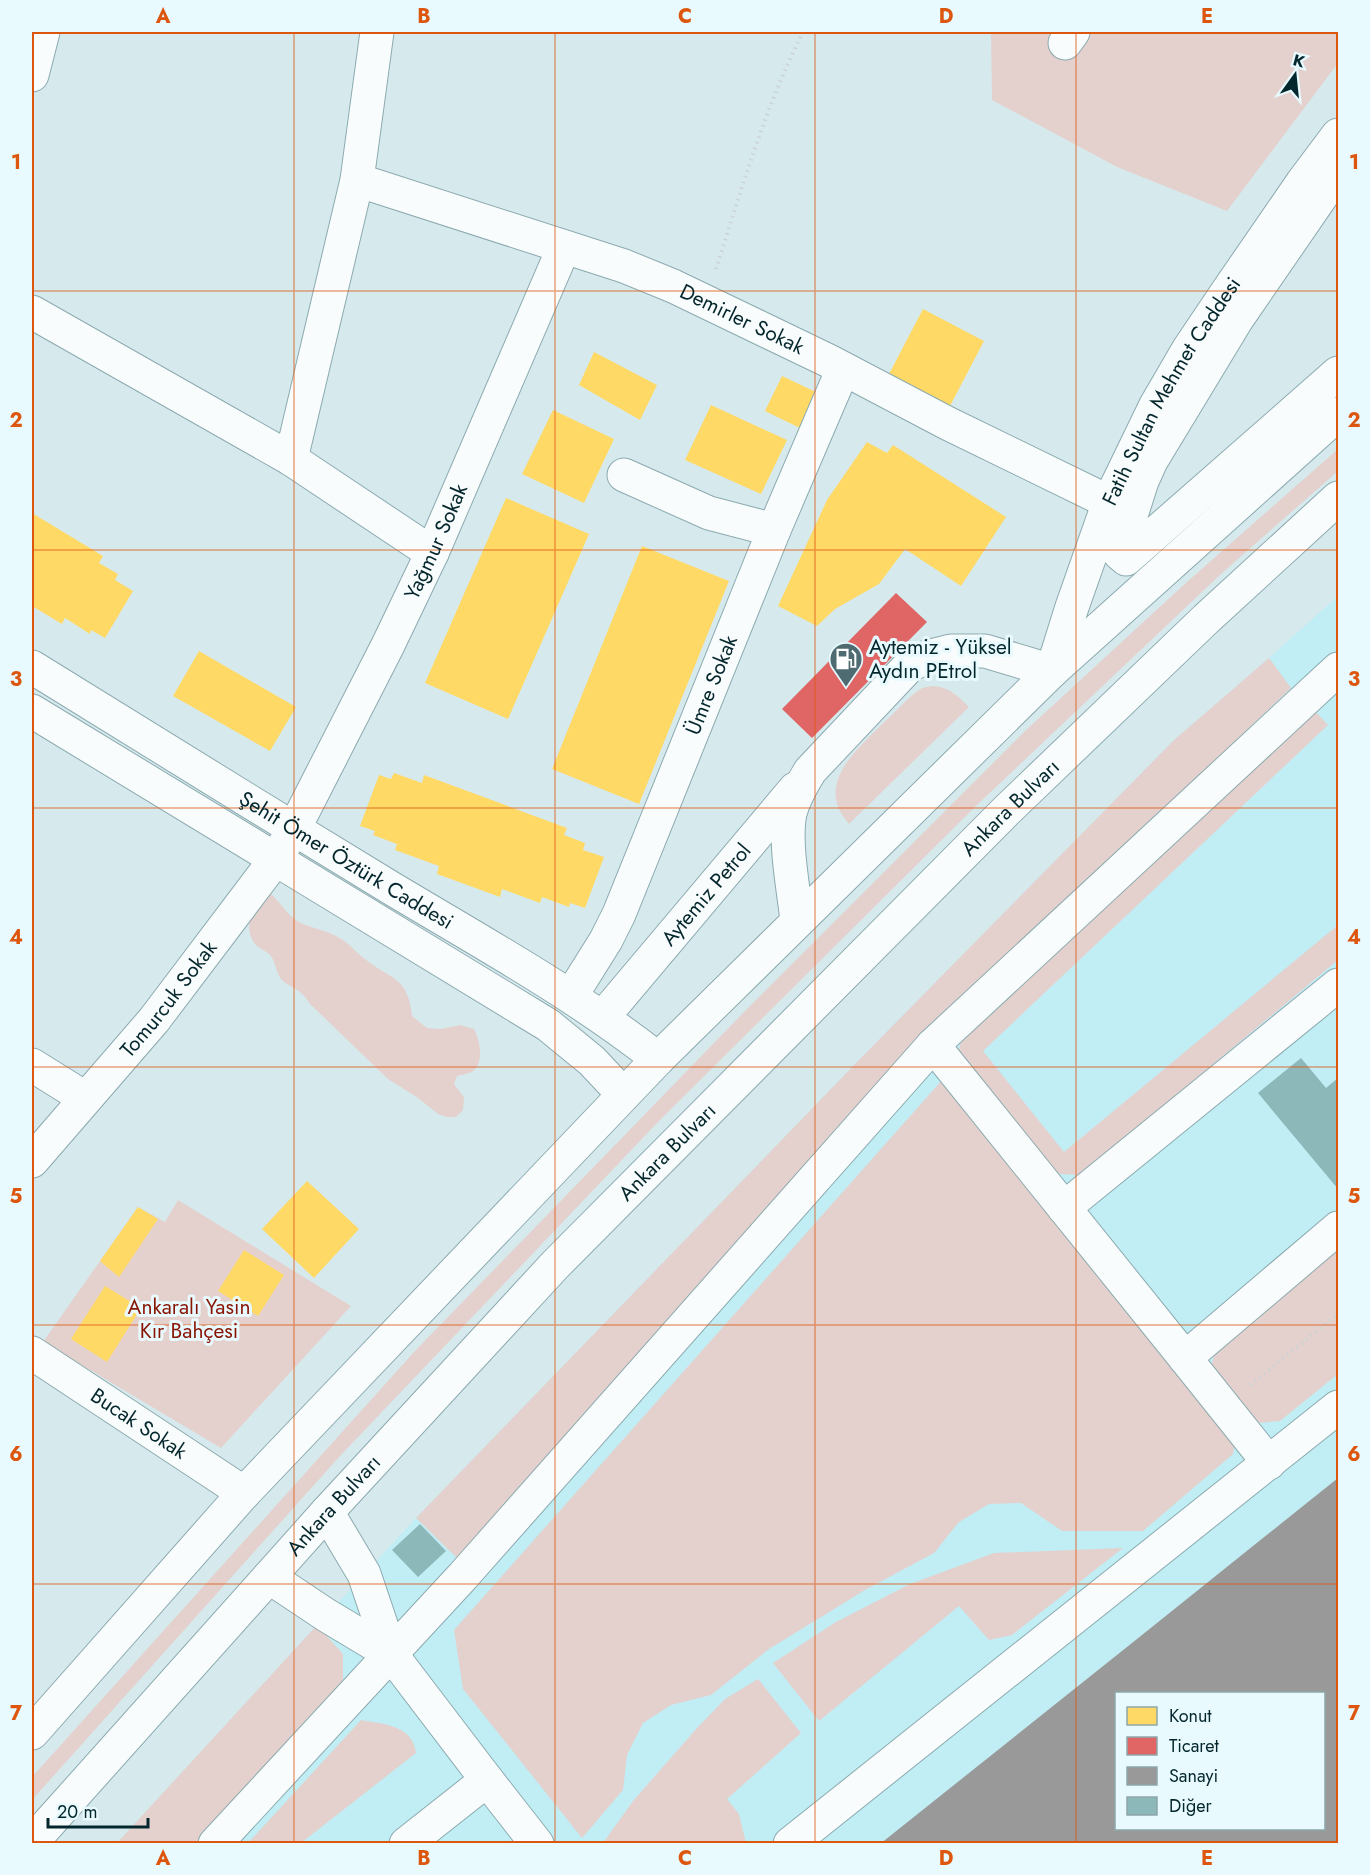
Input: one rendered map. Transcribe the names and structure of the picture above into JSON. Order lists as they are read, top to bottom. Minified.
{"streets":{"street":["Demirler Sokak","Fatih Sultan Mehmet Caddesi","Yağmur Sokak","Ümre Sokak","Ankara Bulvarı","Şehit Ömer Öztürk Caddesi","Aytemiz Petrol","Tomurcuk Sokak","Bucak Sokak"]},"crossings":[["Demirler Sokak","Fatih Sultan Mehmet Caddesi"],["Demirler Sokak","Yağmur Sokak"],["Demirler Sokak","Ümre Sokak"],["Fatih Sultan Mehmet Caddesi","Aytemiz Petrol"],["Yağmur Sokak","Şehit Ömer Öztürk Caddesi"],["Yağmur Sokak","Tomurcuk Sokak"],["Ümre Sokak","Şehit Ömer Öztürk Caddesi"],["Şehit Ömer Öztürk Caddesi","Aytemiz Petrol"],["Şehit Ömer Öztürk Caddesi","Tomurcuk Sokak"]],"parks":["Ankaralı Yasin Kır Bahçesi"],"places":{"fuel station":["Aytemiz - Yüksel Aydın PEtrol"]},"legend":["Konut","Ticaret","Sanayi","Diğer"],"scale_bar":"20 m","north":"top","grid":{"columns":["A","B","C","D","E"],"rows":["1","2","3","4","5","6","7"]}}
